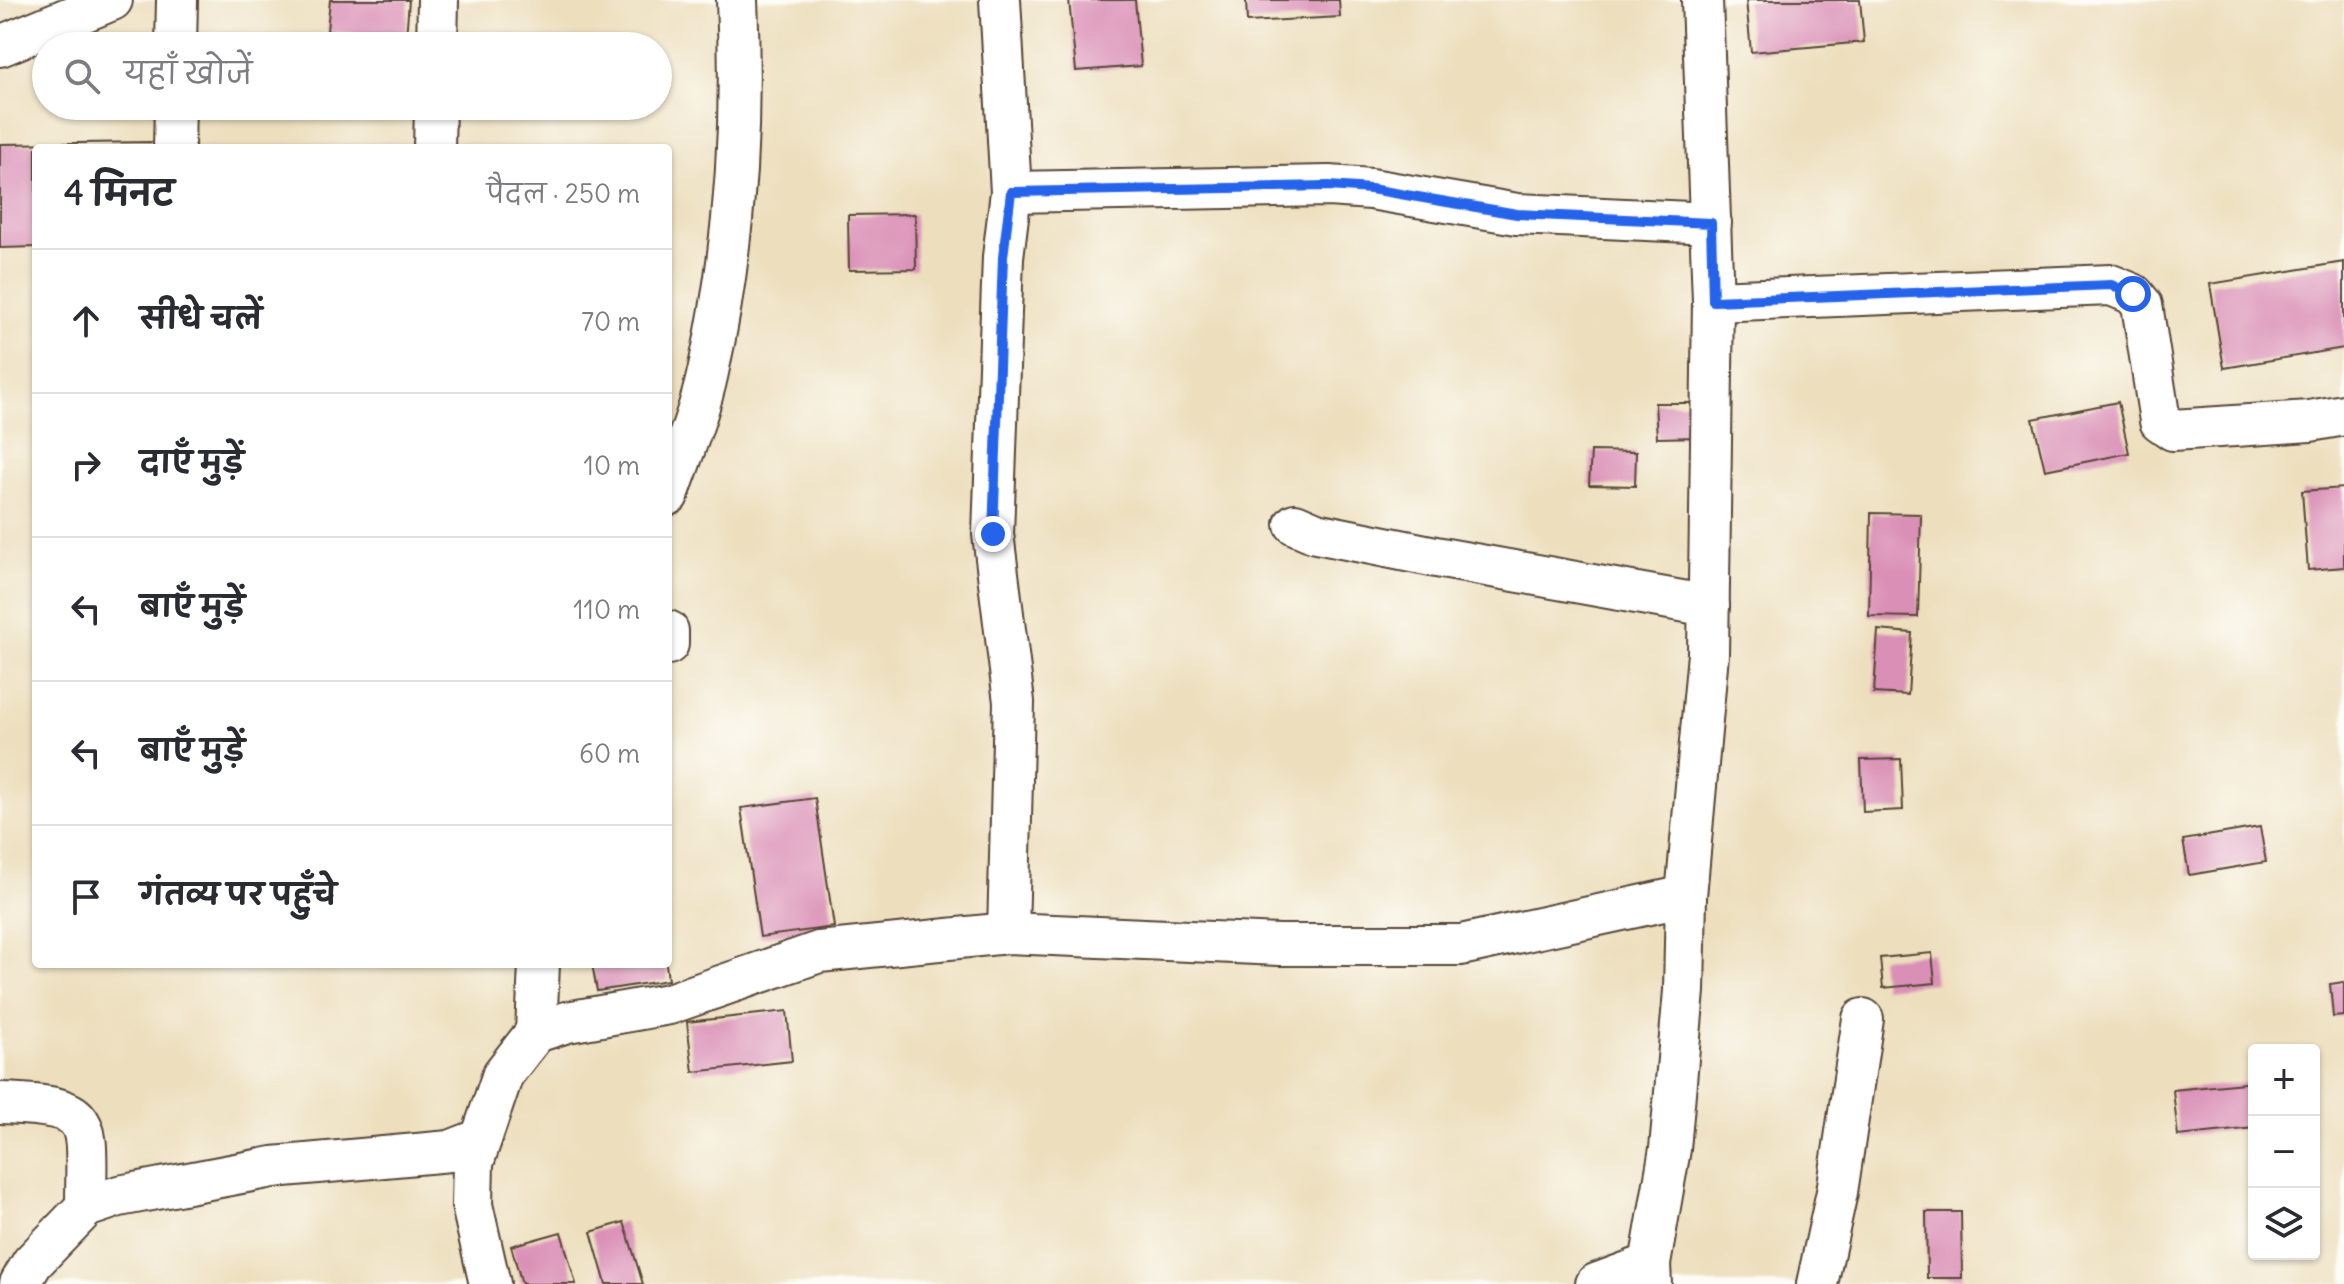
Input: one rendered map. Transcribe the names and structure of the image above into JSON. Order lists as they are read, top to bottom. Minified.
{"page":{"search":"यहाँ खोजें","heading":["4 मिनट","पैदल · 250 m"],"list":[["सीधे चलें","70 m"],["दाएँ मुड़ें","10 m"],["बाएँ मुड़ें","110 m"],["बाएँ मुड़ें","60 m"],"गंतव्य पर पहुँचे"],"map_buttons":["+","−"]}}
